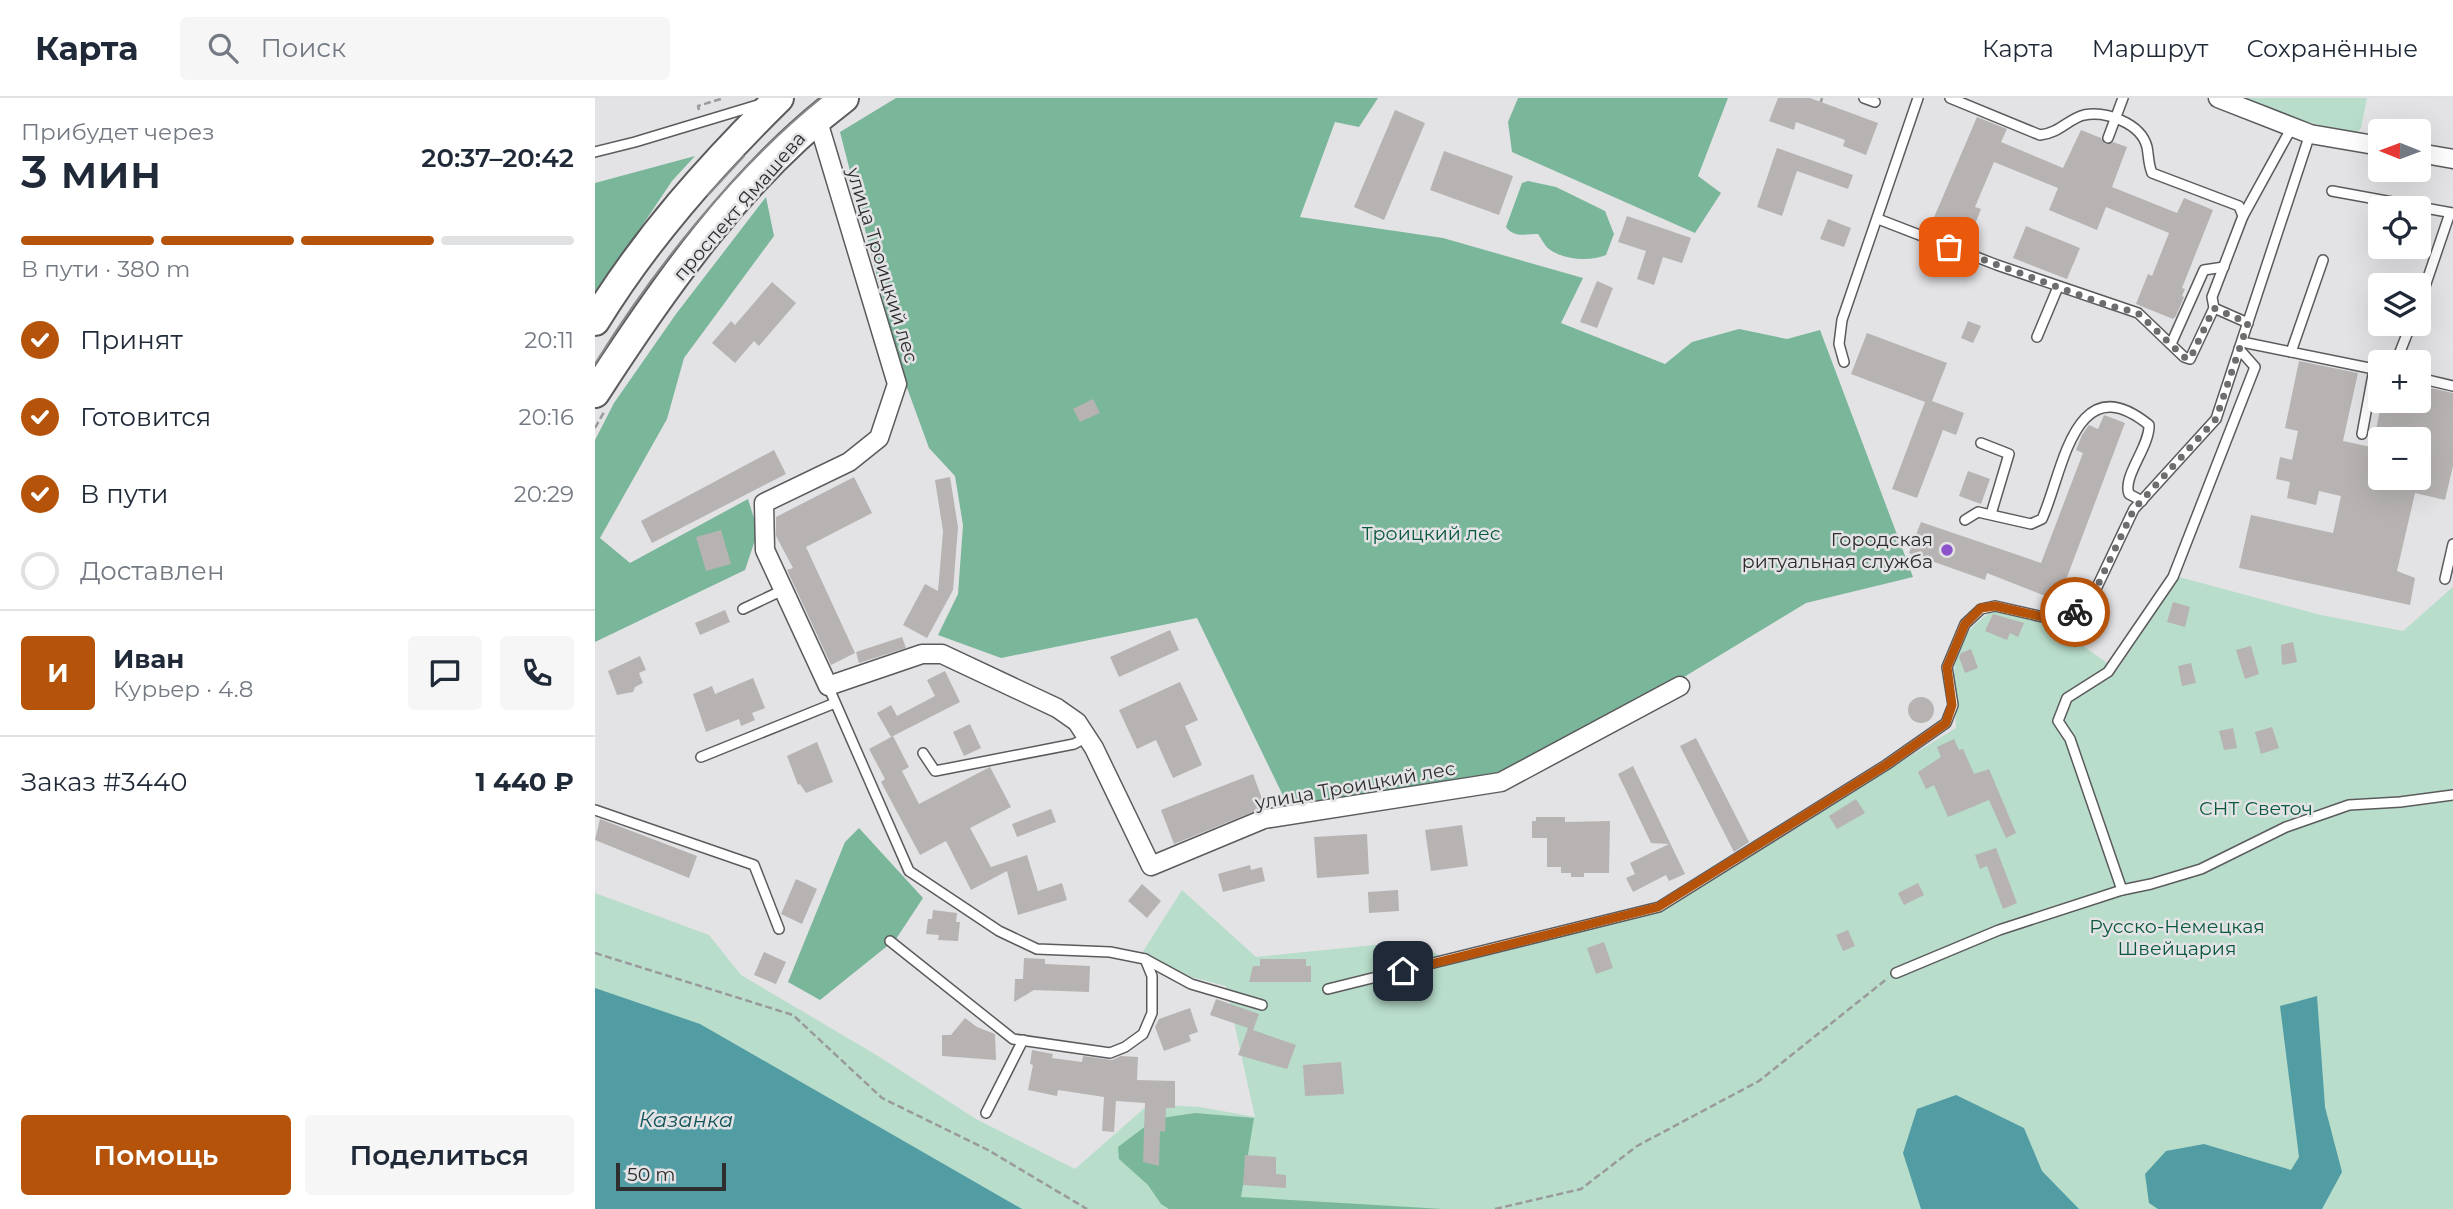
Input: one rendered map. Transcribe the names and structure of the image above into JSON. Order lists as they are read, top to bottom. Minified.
{"streets":{"main road":["проспект Ямашева"],"street":["улица Троицкий лес"]},"crossings":[["проспект Ямашева","улица Троицкий лес"]],"water":["Казанка"],"parks":["Троицкий лес","СНТ Светоч","Русско-Немецкая Швейцария"],"places":["Городская ритуальная служба"],"scale_bar":"50 m","north":"left","page":{"header":"Карта","search":"Поиск","nav":["Карта","Маршрут","Сохранённые"],"heading":["3 мин","Прибудет через","20:37–20:42"],"panel":["Иван","Курьер · 4.8","Заказ #3440","1 440 ₽"],"map_buttons":["+","−"],"bar":"В пути · 380 m","list":[["Принят","20:11"],["Готовится","20:16"],["В пути","20:29"],"Доставлен"],"round":"И","buttons":["Помощь","Поделиться"],"scale":"50 m"}}
